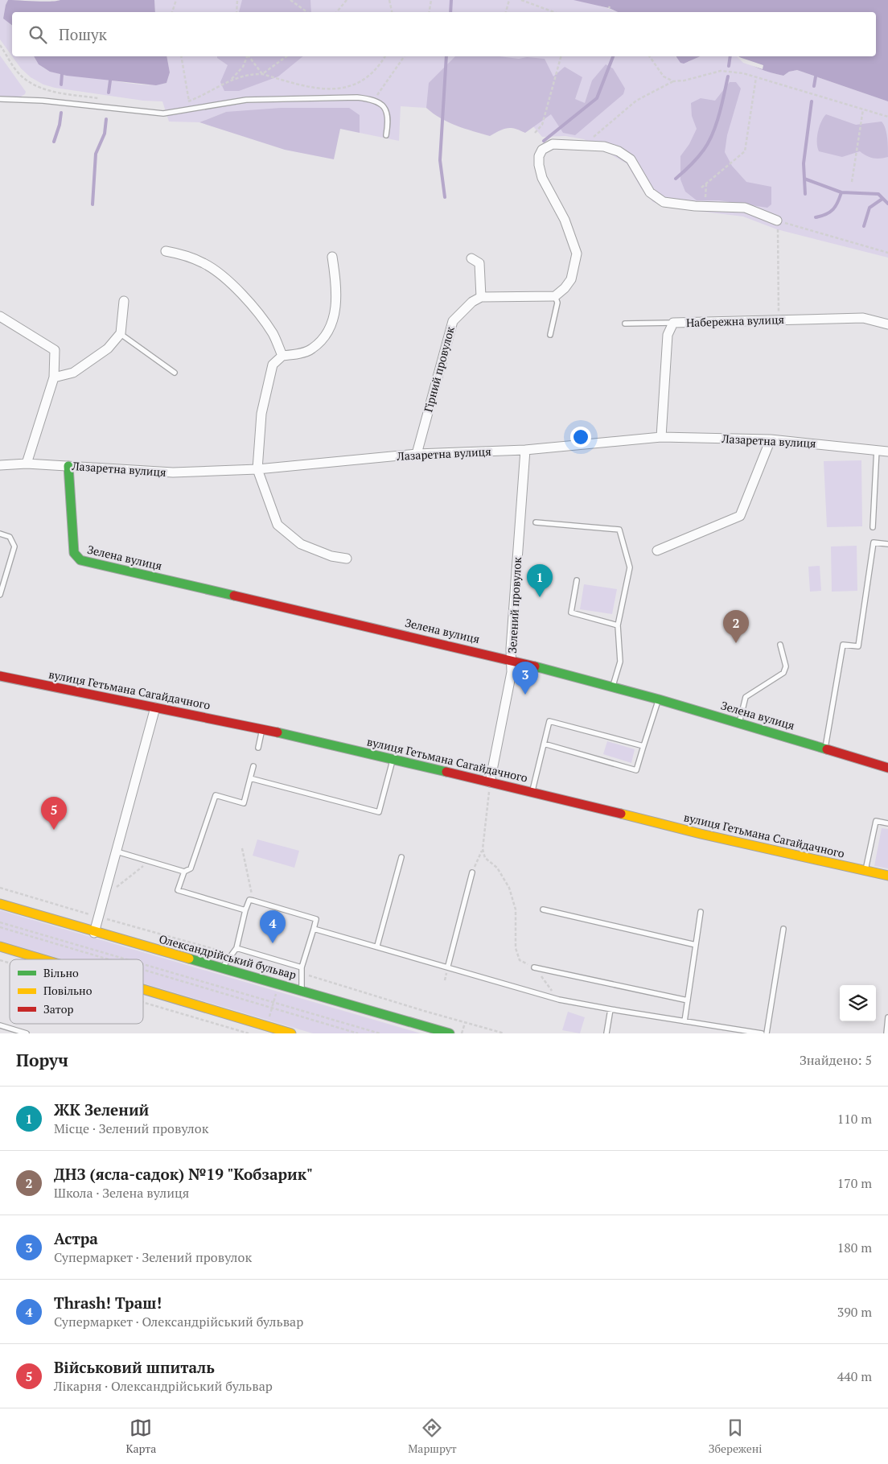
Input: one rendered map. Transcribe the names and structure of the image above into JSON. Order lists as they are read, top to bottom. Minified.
{"streets":{"street":["Набережна вулиця","Гірний провулок","Лазаретна вулиця","Зелена вулиця","Зелений провулок","вулиця Гетьмана Сагайдачного","Олександрійський бульвар"]},"crossings":[["Набережна вулиця","Лазаретна вулиця"],["Гірний провулок","Лазаретна вулиця"],["Лазаретна вулиця","Зелена вулиця"],["Лазаретна вулиця","Зелений провулок"],["Зелена вулиця","Зелений провулок"],["Зелений провулок","вулиця Гетьмана Сагайдачного"]],"legend":["Вільно","Повільно","Затор"],"page":{"search":"Пошук","pins":["1","2","3","5","4"],"heading":["Поруч","Знайдено: 5"],"list":[{"mark":"1","name":"ЖК Зелений","note":"Місце · Зелений провулок","value":"110 m"},{"mark":"2","name":"ДНЗ (ясла-садок) №19 \"Кобзарик\"","note":"Школа · Зелена вулиця","value":"170 m"},{"mark":"3","name":"Астра","note":"Супермаркет · Зелений провулок","value":"180 m"},{"mark":"4","name":"Thrash! Траш!","note":"Супермаркет · Олександрійський бульвар","value":"390 m"},{"mark":"5","name":"Військовий шпиталь","note":"Лікарня · Олександрійський бульвар","value":"440 m"}],"nav":["Карта","Маршрут","Збережені"]}}
